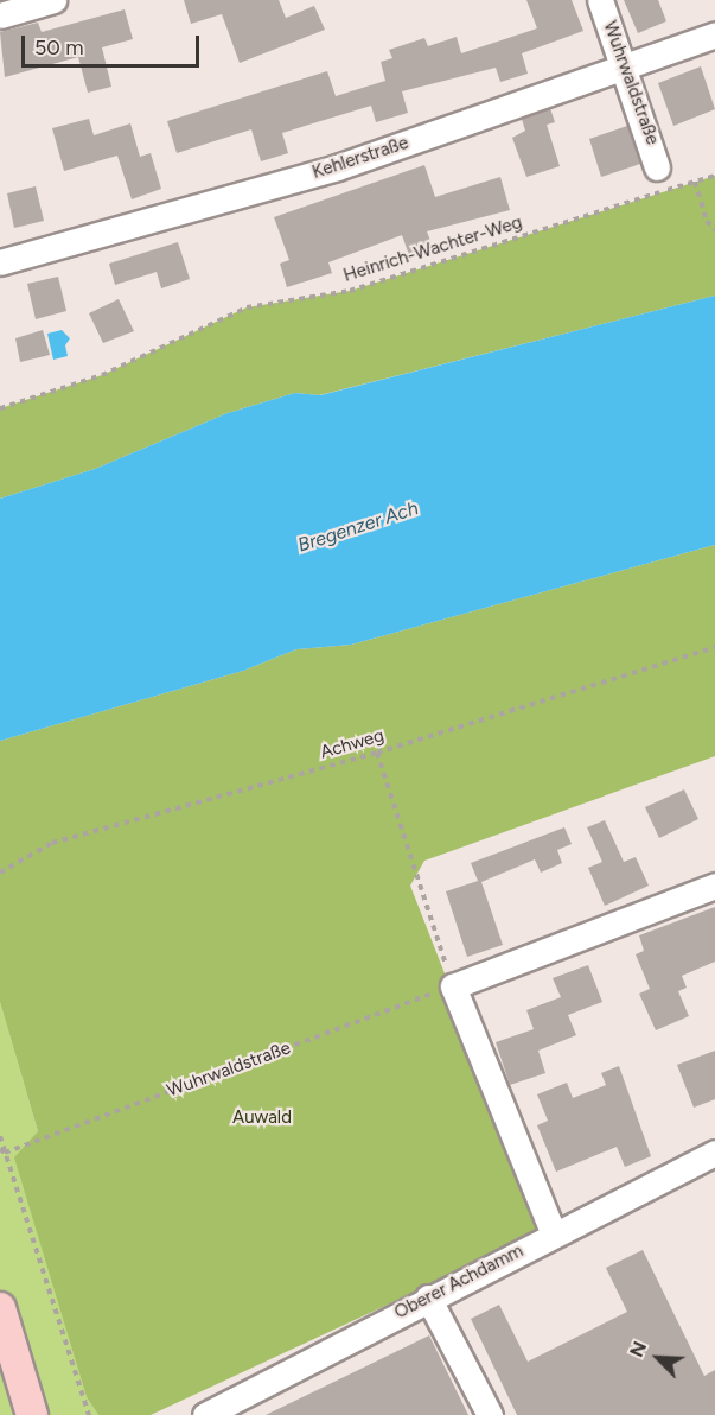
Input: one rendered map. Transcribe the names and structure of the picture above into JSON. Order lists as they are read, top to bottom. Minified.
{"streets":{"street":["Wuhrwaldstraße","Kehlerstraße","Oberer Achdamm"],"path":["Heinrich-Wachter-Weg","Achweg"]},"crossings":[["Wuhrwaldstraße","Kehlerstraße"]],"water":["Bregenzer Ach"],"parks":["Auwald"],"scale_bar":"50 m","north":"top left"}
